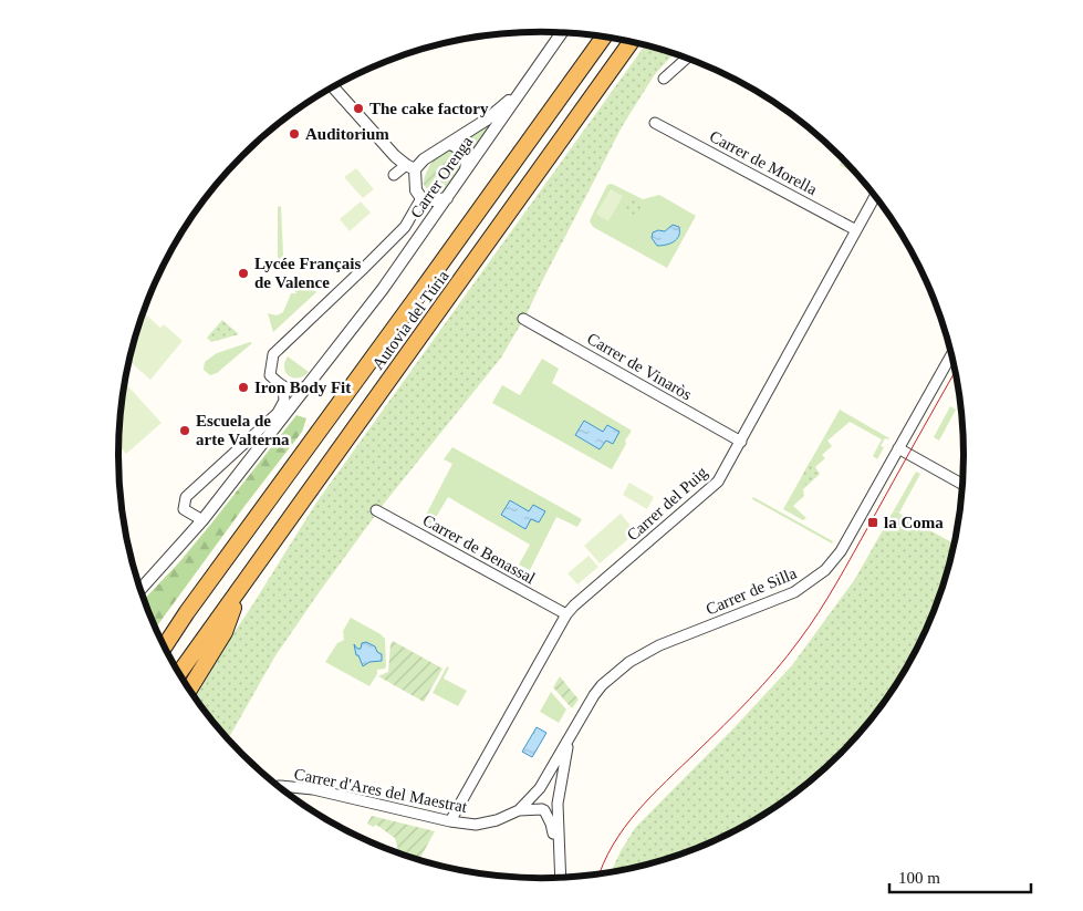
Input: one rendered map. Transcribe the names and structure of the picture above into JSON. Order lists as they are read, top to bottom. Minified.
{"streets":{"highway":["Autovia del Túria"],"street":["Carrer de Morella","Carrer Orenga","Carrer de Vinaròs","Carrer del Puig","Carrer de Benassal","Carrer de Silla","Carrer d'Ares del Maestrat"]},"crossings":[["Carrer de Morella","Carrer del Puig"],["Carrer de Vinaròs","Carrer del Puig"],["Carrer del Puig","Carrer de Benassal"],["Carrer del Puig","Carrer d'Ares del Maestrat"],["Carrer de Silla","Carrer d'Ares del Maestrat"]],"places":{"other":["The cake factory","Auditorium","Lycée Français de Valence","Iron Body Fit","Escuela de arte Valterna"],"transit":["la Coma"]},"scale_bar":"100 m"}
